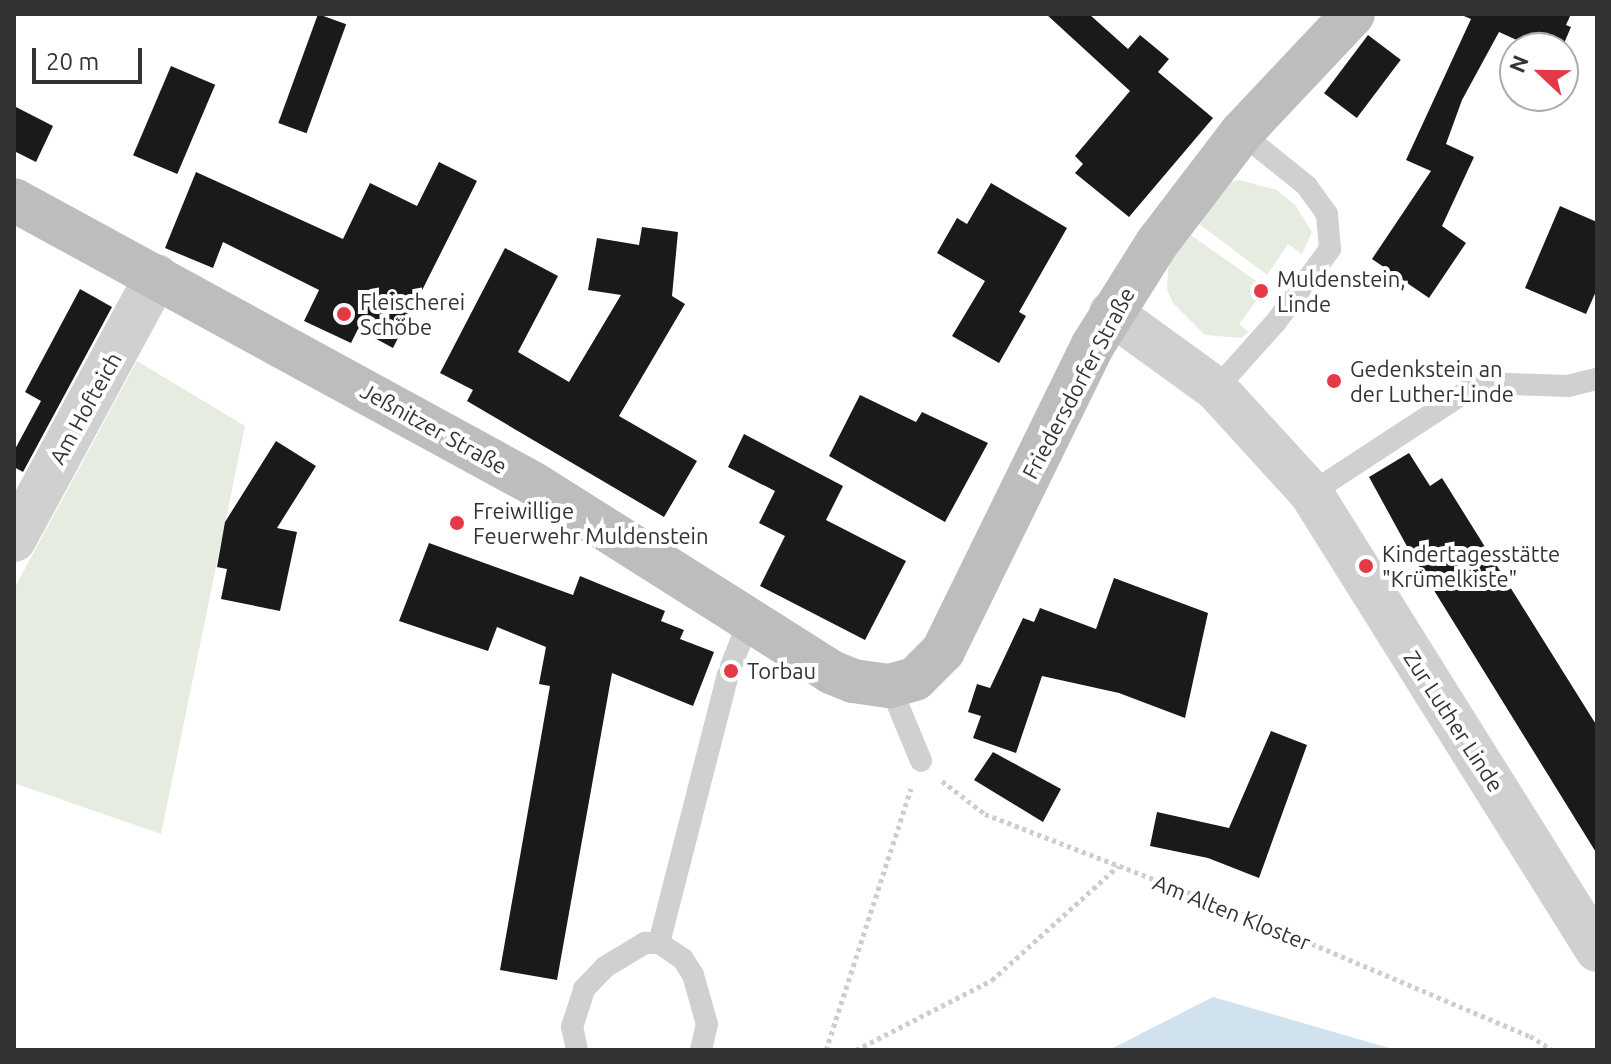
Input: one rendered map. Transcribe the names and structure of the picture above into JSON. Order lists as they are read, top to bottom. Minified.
{"streets":{"main road":["Friedersdorfer Straße","Jeßnitzer Straße"],"street":["Am Hofteich","Zur Luther Linde"],"path":["Am Alten Kloster"]},"crossings":[["Friedersdorfer Straße","Jeßnitzer Straße"],["Friedersdorfer Straße","Zur Luther Linde"],["Am Hofteich","Jeßnitzer Straße"]],"places":["Muldenstein, Linde","Fleischerei Schöbe","Gedenkstein an der Luther-Linde","Freiwillige Feuerwehr Muldenstein","Kindertagesstätte \"Krümelkiste\"","Torbau"],"scale_bar":"20 m","north":"left"}
